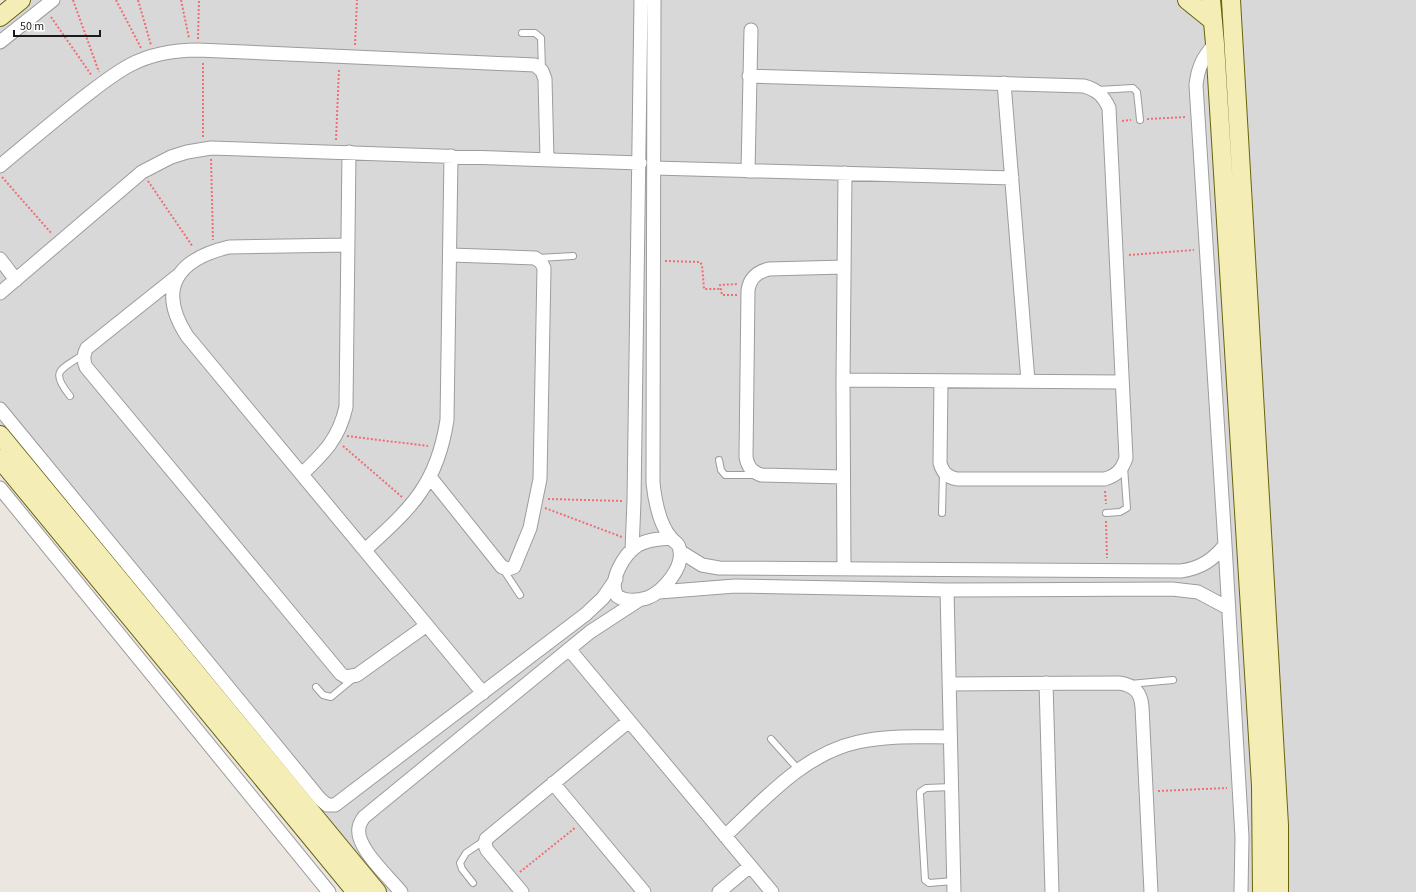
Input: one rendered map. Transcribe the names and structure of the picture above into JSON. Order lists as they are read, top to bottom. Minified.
{"scale_bar":"50 m"}
